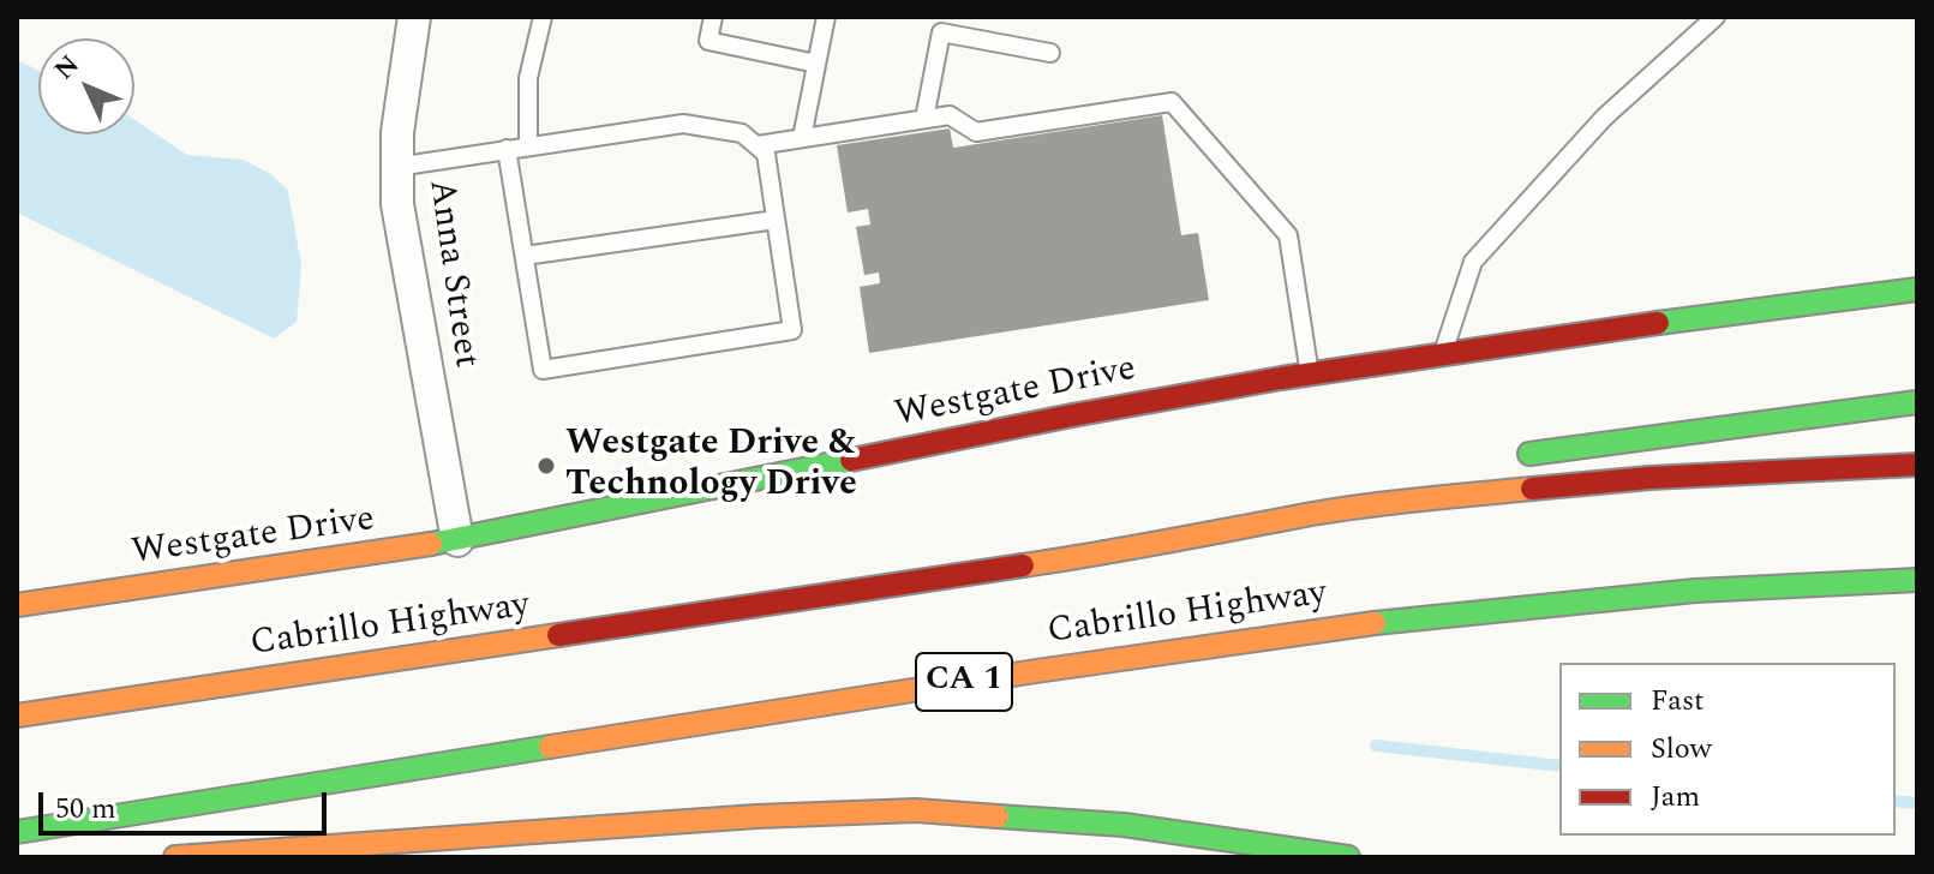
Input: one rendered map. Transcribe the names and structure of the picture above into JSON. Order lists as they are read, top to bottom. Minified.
{"streets":{"main road":["Westgate Drive","Cabrillo Highway","CA 1"],"street":["Anna Street"]},"crossings":[["Anna Street","Westgate Drive"]],"places":["Westgate Drive & Technology Drive"],"legend":["Fast","Slow","Jam"],"scale_bar":"50 m","north":"top left"}
